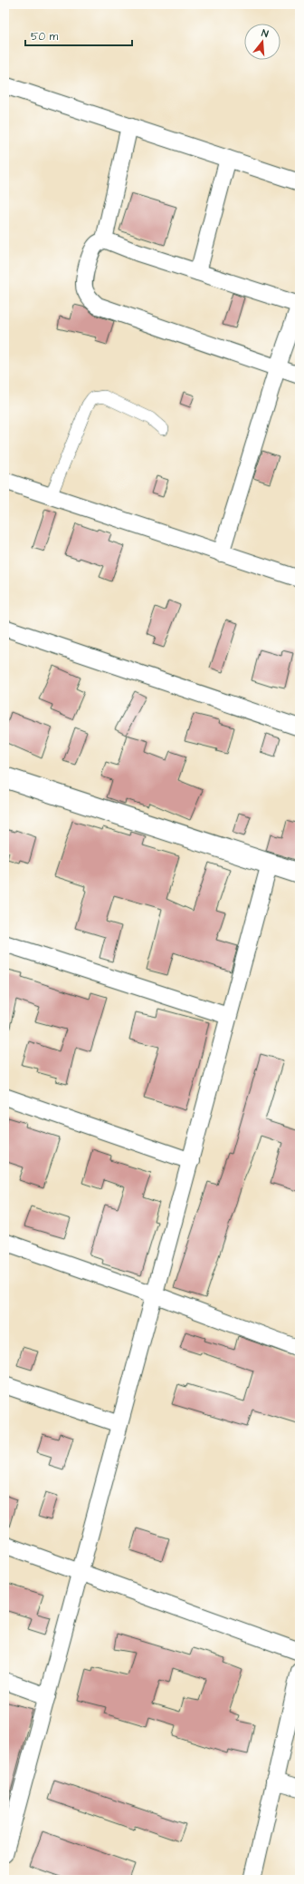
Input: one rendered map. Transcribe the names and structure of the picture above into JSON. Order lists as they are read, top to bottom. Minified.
{"scale_bar":"50 m","north":"top"}
